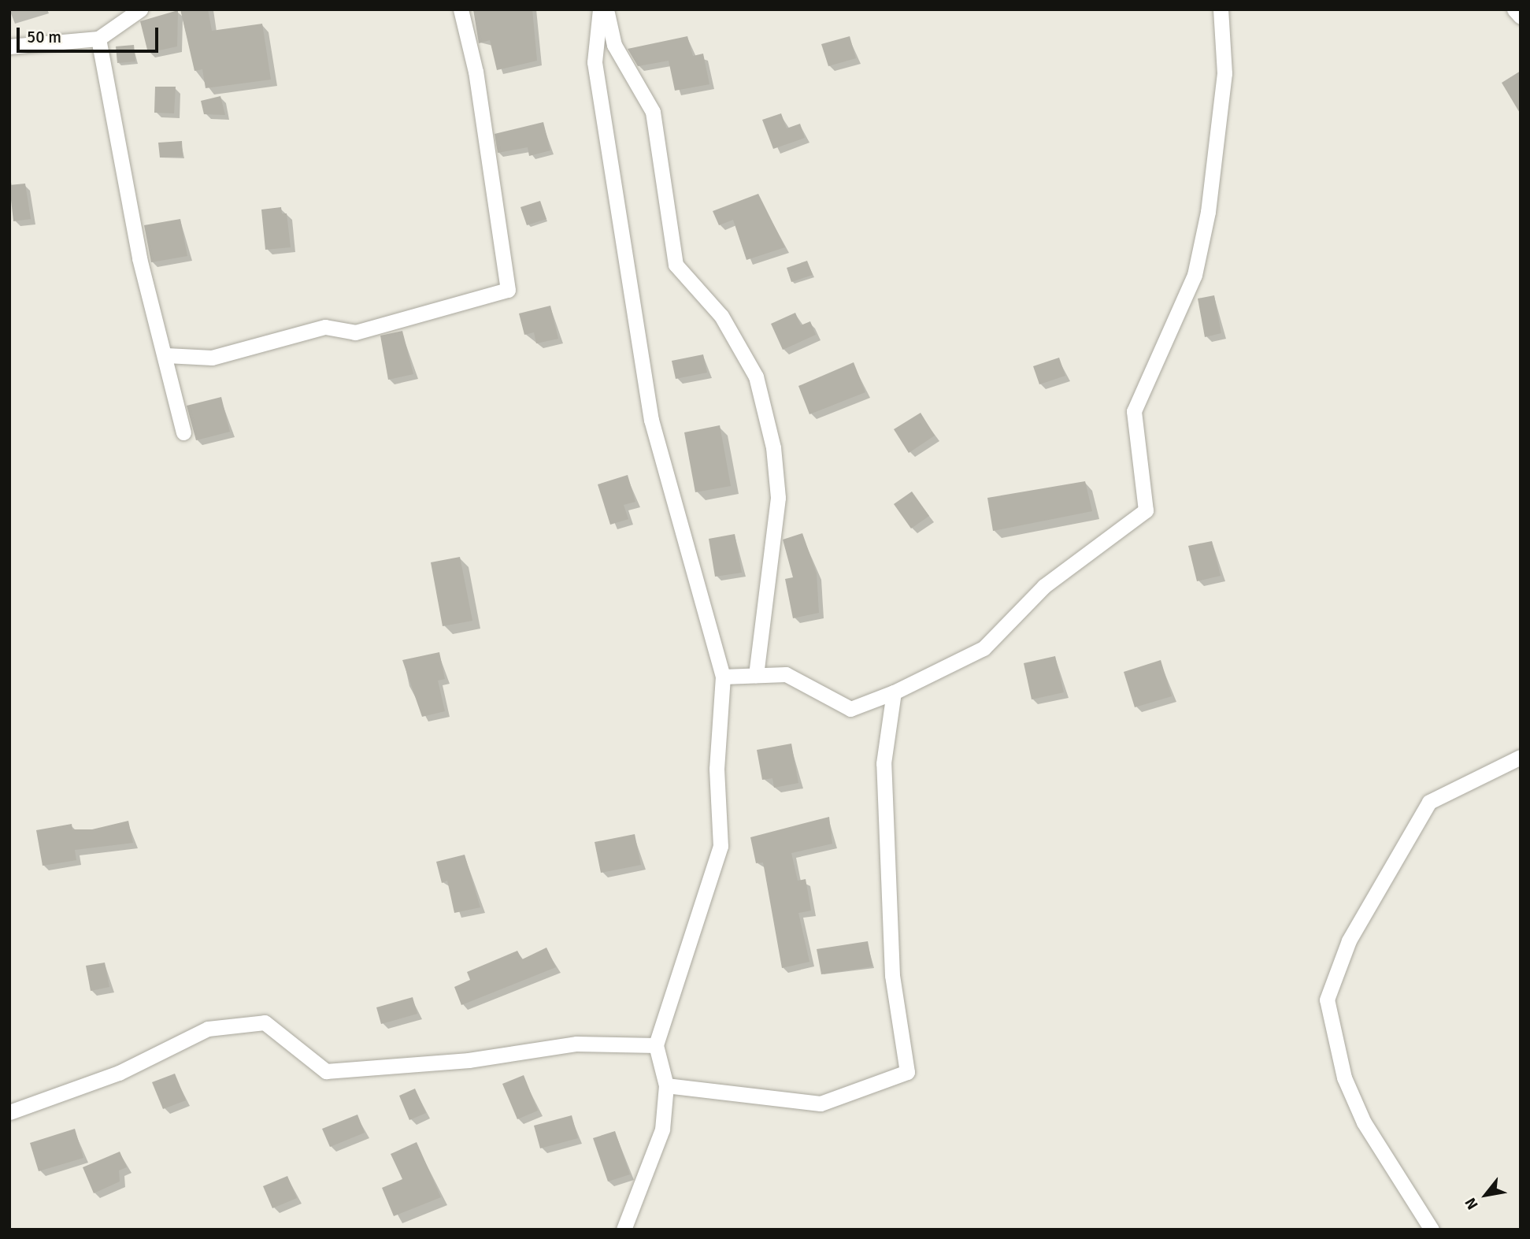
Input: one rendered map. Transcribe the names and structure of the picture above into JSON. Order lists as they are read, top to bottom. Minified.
{"scale_bar":"50 m","north":"bottom left"}
